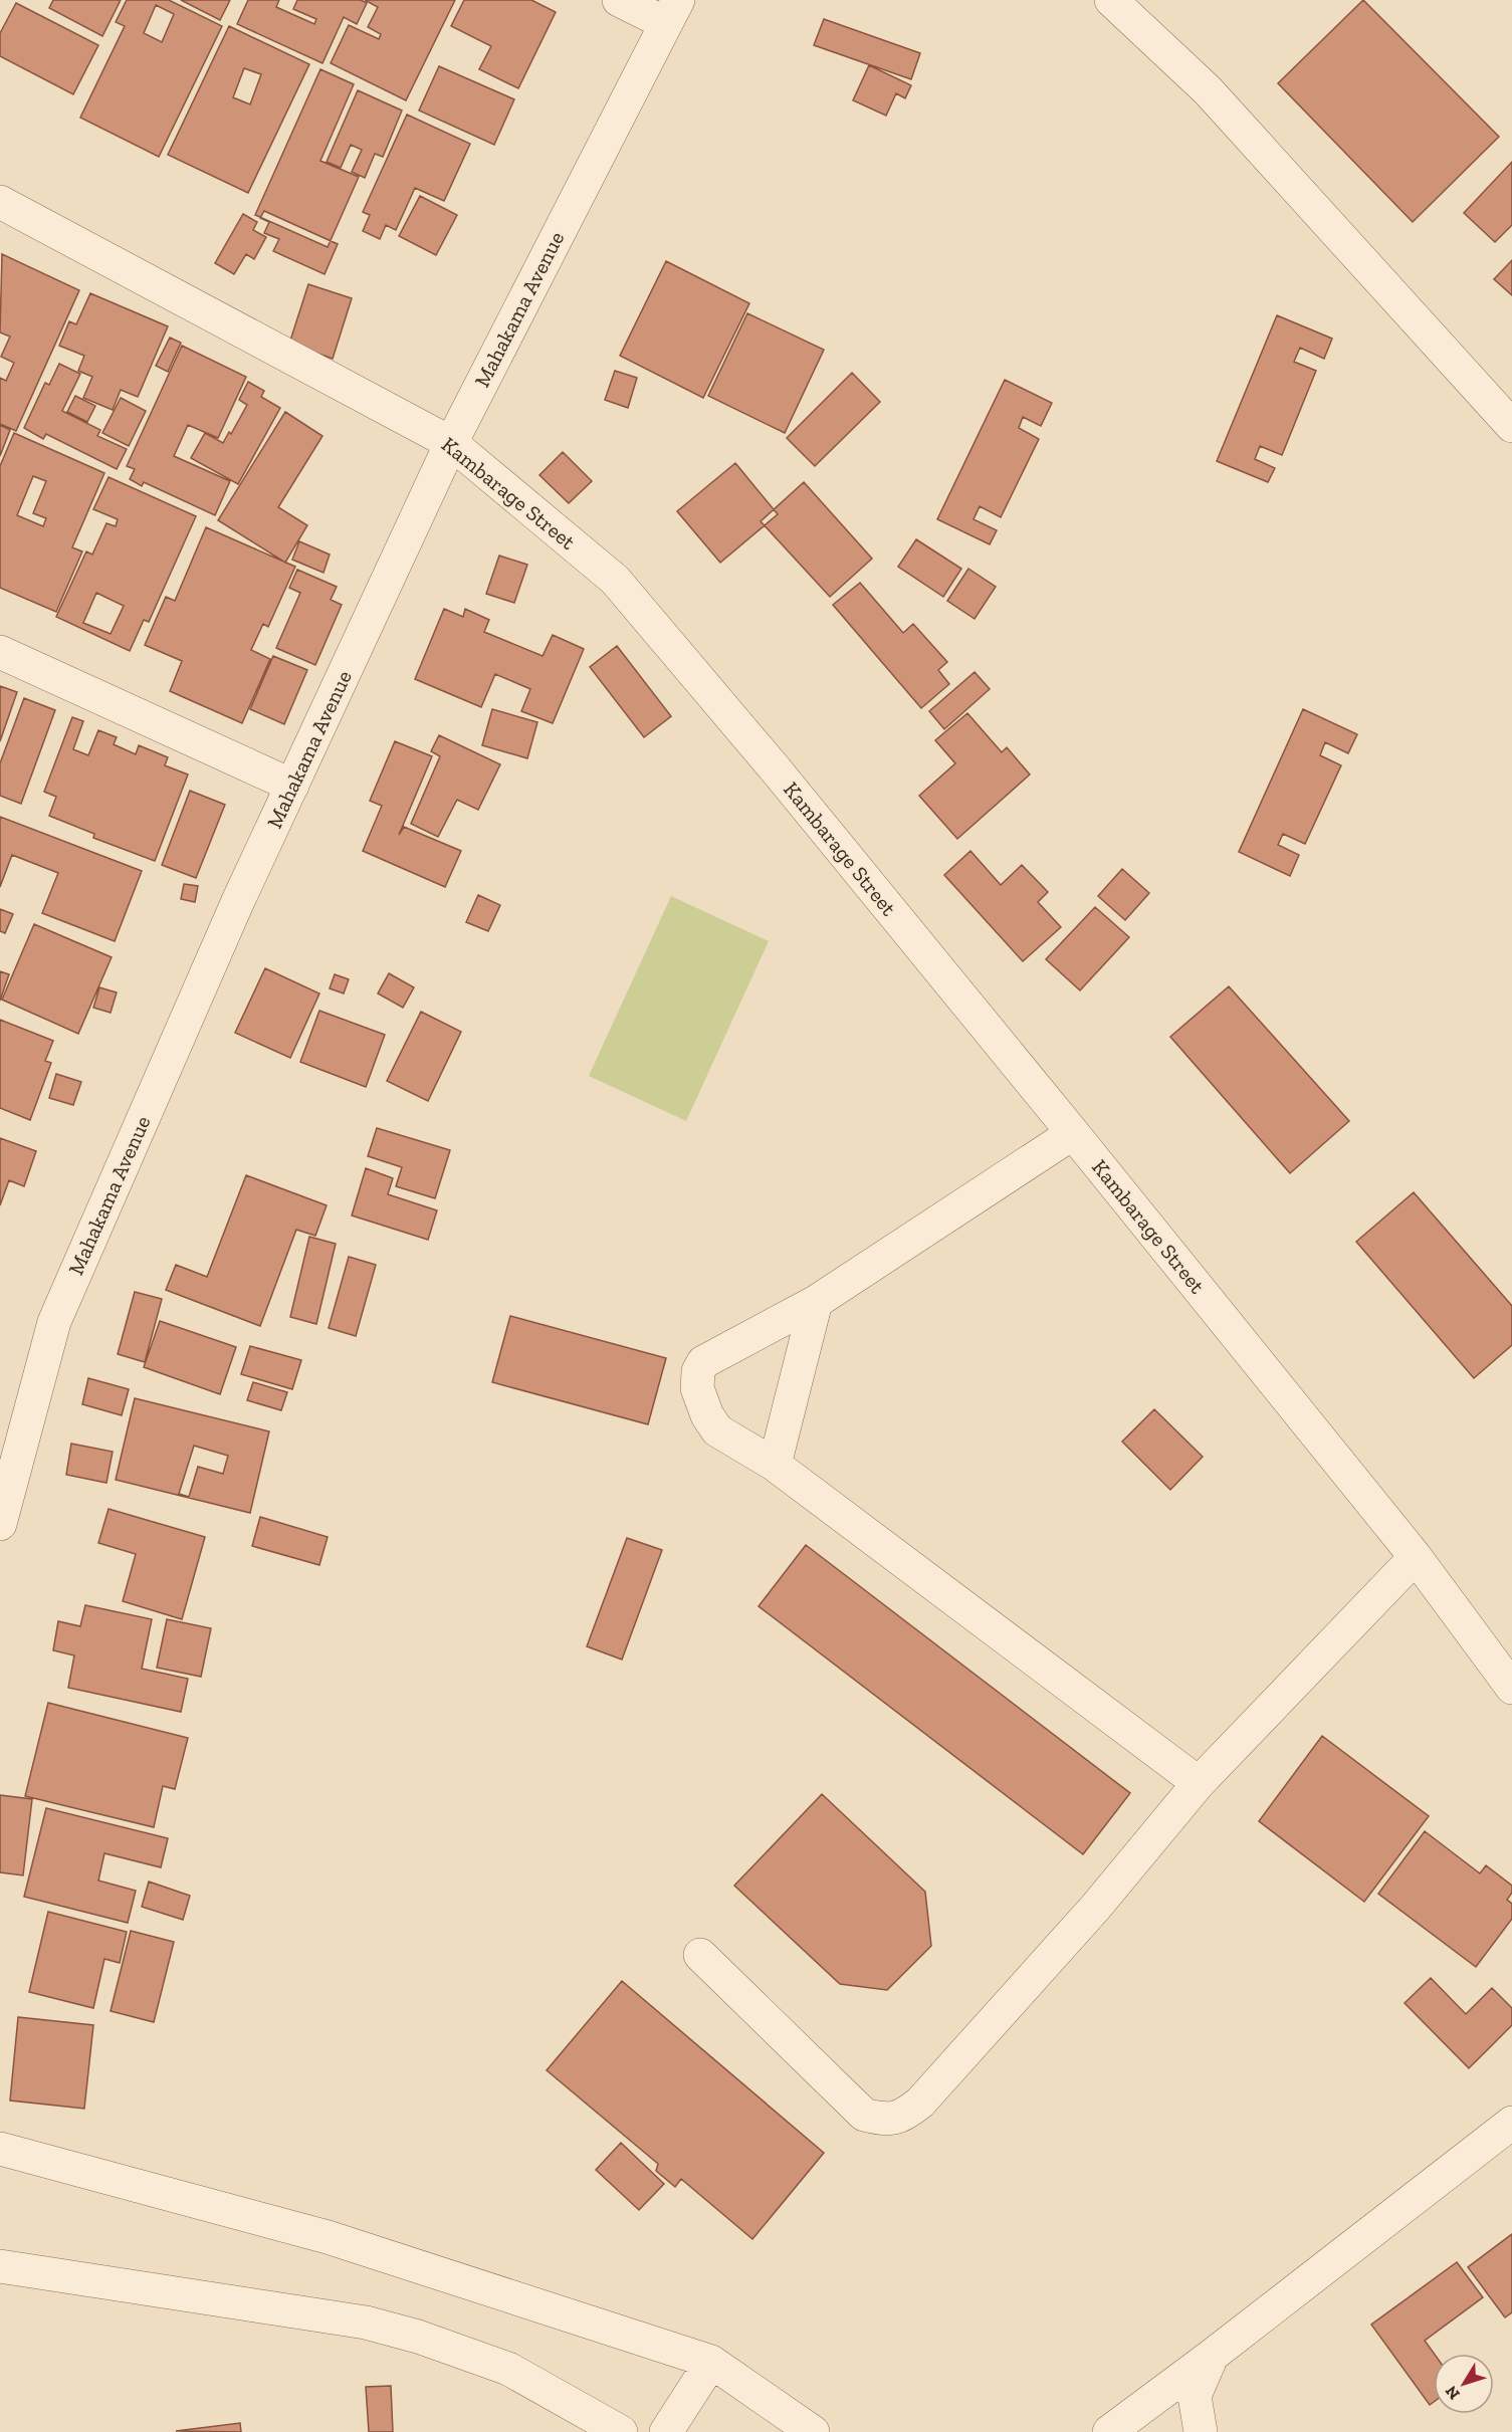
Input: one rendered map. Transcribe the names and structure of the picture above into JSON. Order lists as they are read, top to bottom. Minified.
{"streets":{"street":["Mahakama Avenue","Kambarage Street"]},"crossings":[["Mahakama Avenue","Kambarage Street"]],"north":"bottom left"}
